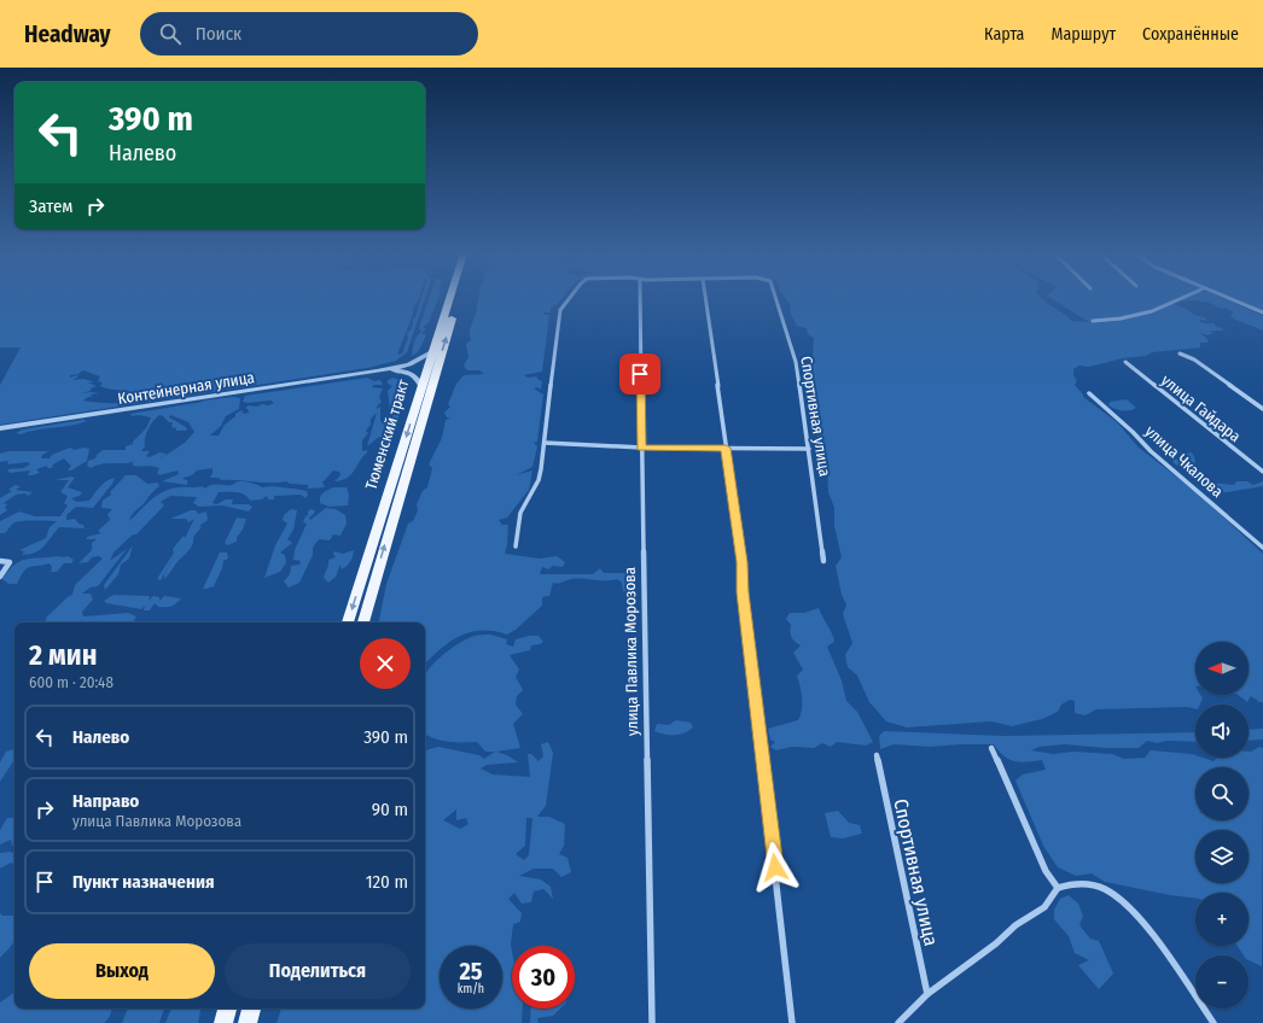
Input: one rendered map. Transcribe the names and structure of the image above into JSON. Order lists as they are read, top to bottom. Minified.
{"streets":{"main road":["Тюменский тракт"],"street":["Контейнерная улица","улица Гайдара","Спортивная улица","улица Чкалова","улица Павлика Морозова"]},"crossings":[["Контейнерная улица","Тюменский тракт"]],"north":"left","page":{"header":"Headway","search":"Поиск","nav":["Карта","Маршрут","Сохранённые"],"turn":["390 m","Налево"],"then":"Затем","heading":["2 мин","600 m · 20:48"],"map_buttons":["+","−"],"list":[{"name":"Налево","value":"390 m"},{"name":"Направо","note":"улица Павлика Морозова","value":"90 m"},{"name":"Пункт назначения","value":"120 m"}],"buttons":["Выход","Поделиться"],"speed":"25 km/h","limit":"30"}}
